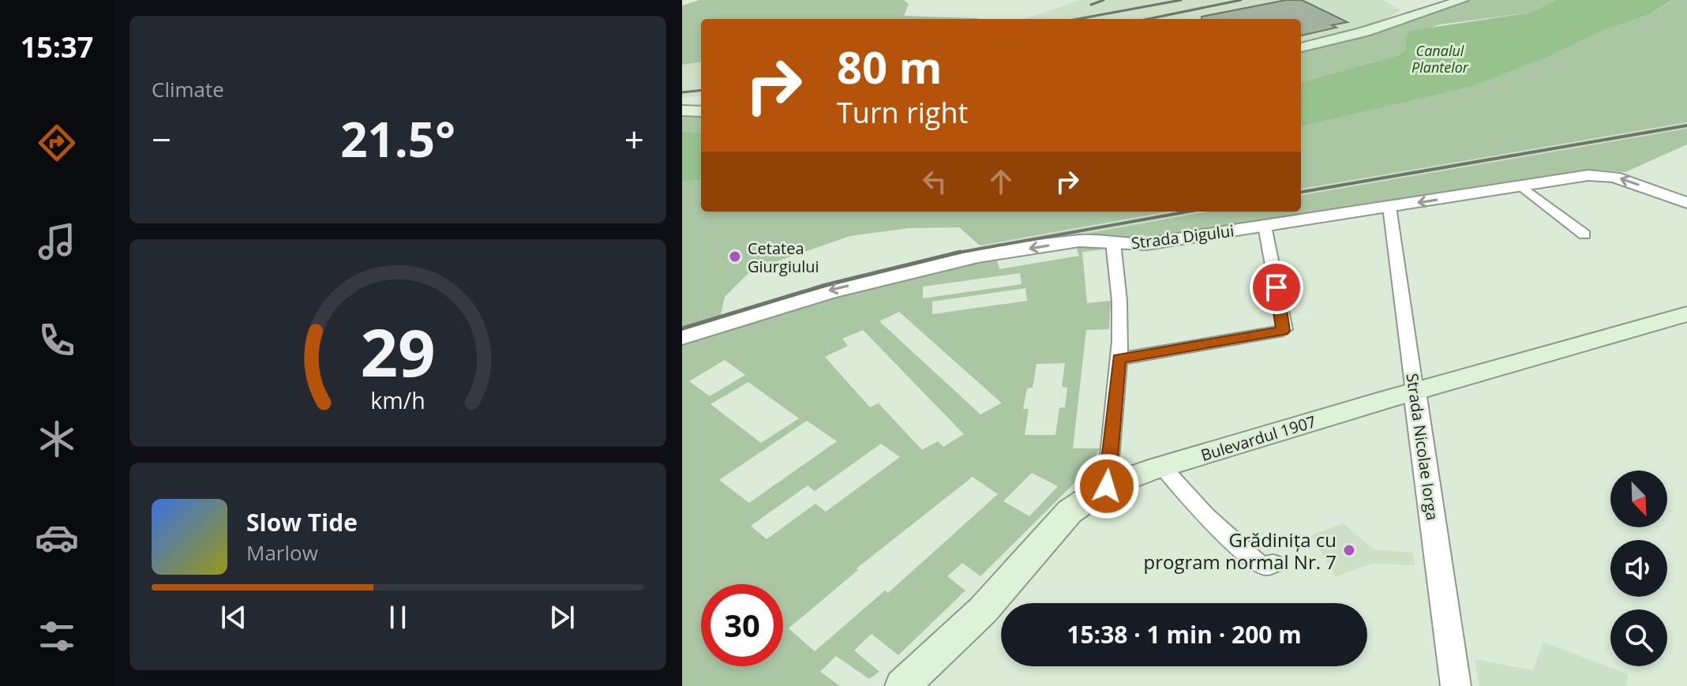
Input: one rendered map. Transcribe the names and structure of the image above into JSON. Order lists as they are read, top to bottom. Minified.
{"streets":{"main road":["Bulevardul 1907"],"street":["Strada Digului","Strada Nicolae Iorga"]},"crossings":[["Strada Digului","Strada Nicolae Iorga"],["Bulevardul 1907","Strada Nicolae Iorga"]],"one_way":["Strada Digului"],"water":["Canalul Plantelor"],"places":["Cetatea Giurgiului","Grădinița cu program normal Nr. 7"],"north":"bottom right","page":{"tabs":"15:37","tile":"Climate","turn":["80 m","Turn right"],"heat":["−","21.5°","+"],"song":["Slow Tide","Marlow"],"limit":"30","trip":"15:38 · 1 min · 200 m","gauge":["29","km/h"]}}
